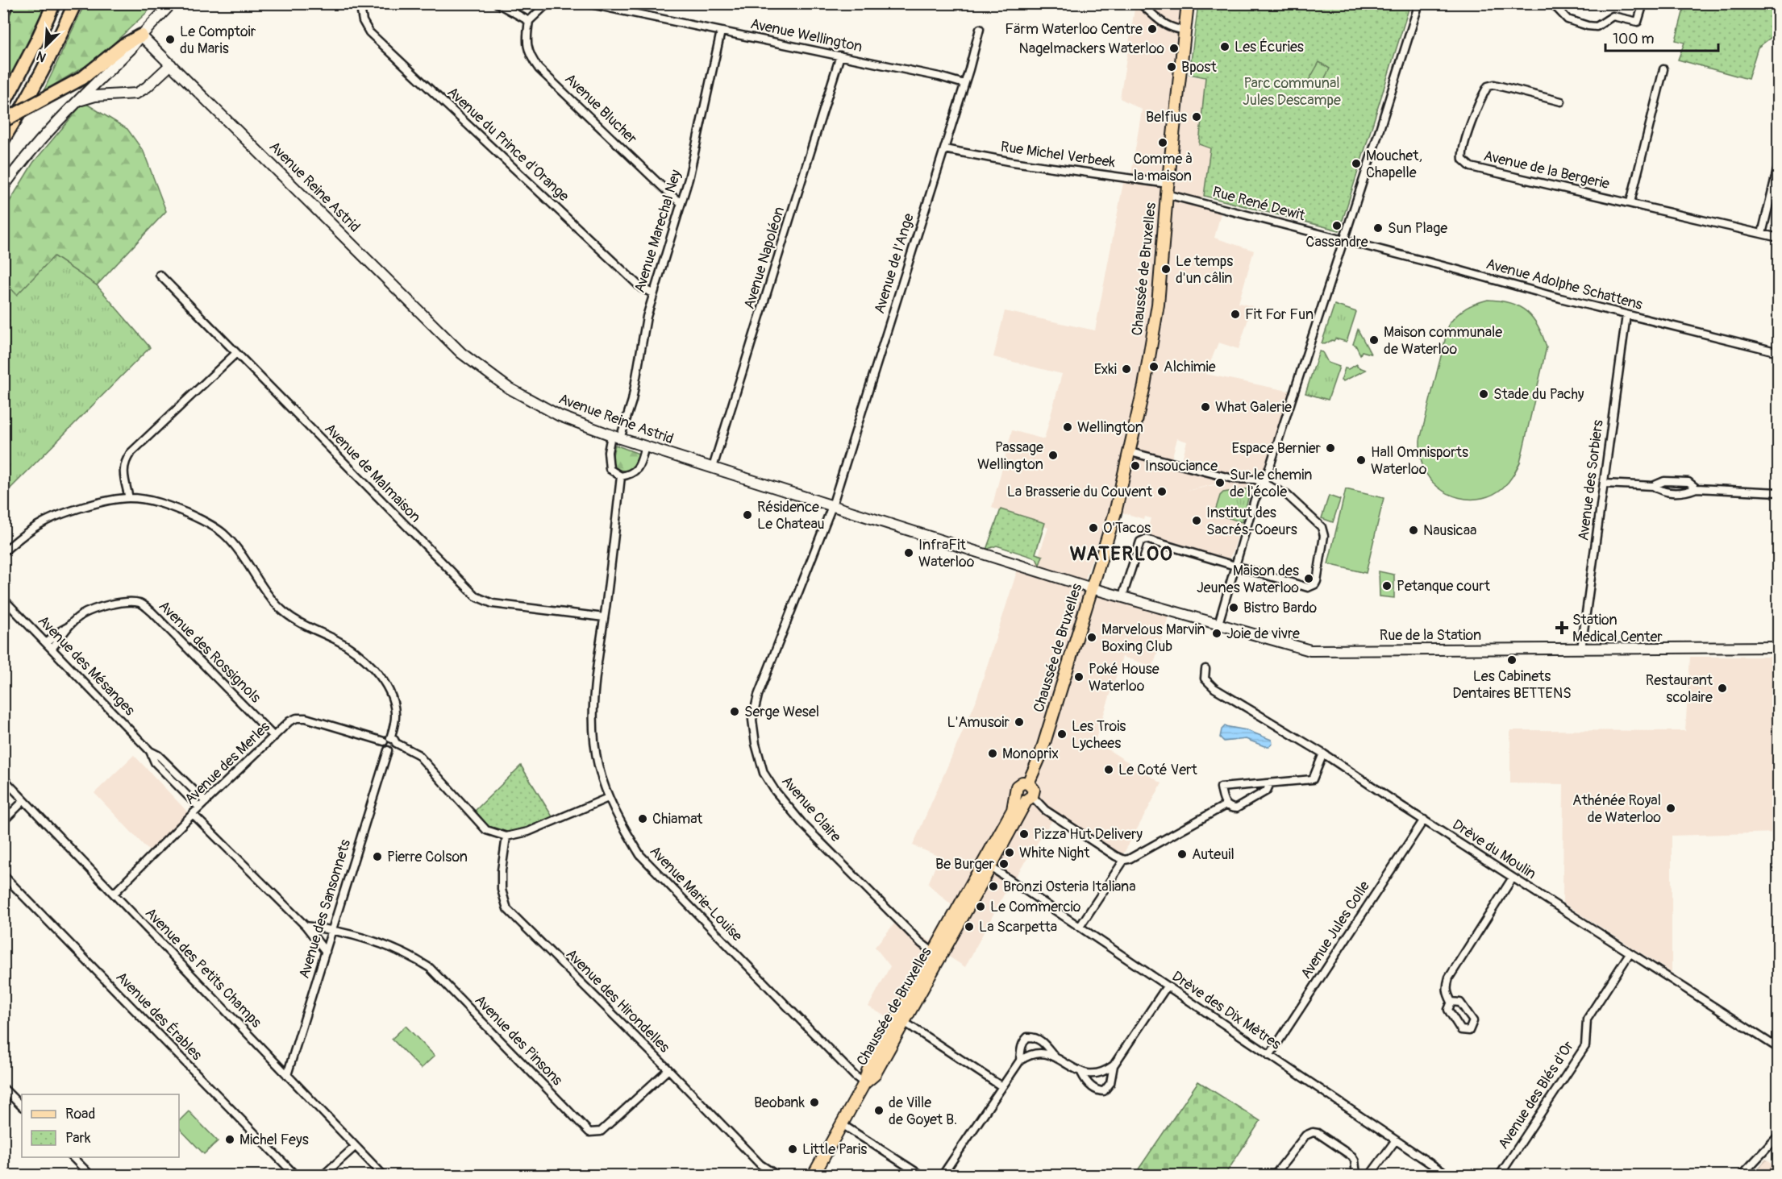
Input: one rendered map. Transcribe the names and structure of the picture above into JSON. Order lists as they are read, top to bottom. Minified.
{"streets":{"main road":["Chaussée de Bruxelles"],"street":["Avenue Wellington","Avenue Blucher","Avenue du Prince d'Orange","Rue Michel Verbeek","Avenue de la Bergerie","Avenue Reine Astrid","Rue René Dewit","Avenue Marechal Ney","Avenue Napoléon","Avenue de l'Ange","Avenue Adolphe Schattens","Avenue de Malmaison","Avenue des Sorbiers","Rue de la Station","Avenue des Rossignols","Avenue des Mésanges","Avenue des Merles","Avenue Claire","Drève du Moulin","Avenue Marie-Louise","Avenue des Sansonnets","Avenue Jules Colle","Avenue des Petits Champs","Avenue des Hirondelles","Drève des Dix Mètres","Avenue des Érables","Avenue des Pinsons","Avenue des Blés d'Or"]},"crossings":[["Avenue Wellington","Avenue Marechal Ney"],["Avenue Wellington","Avenue Napoléon"],["Avenue Wellington","Avenue de l'Ange"],["Avenue Blucher","Avenue Marechal Ney"],["Avenue du Prince d'Orange","Avenue Marechal Ney"],["Rue Michel Verbeek","Rue René Dewit"],["Rue Michel Verbeek","Avenue de l'Ange"],["Rue Michel Verbeek","Chaussée de Bruxelles"],["Avenue Reine Astrid","Avenue Marechal Ney"],["Avenue Reine Astrid","Avenue Napoléon"],["Avenue Reine Astrid","Avenue de l'Ange"],["Avenue Reine Astrid","Chaussée de Bruxelles"],["Avenue Reine Astrid","Rue de la Station"],["Avenue Reine Astrid","Avenue Claire"],["Avenue Reine Astrid","Avenue Marie-Louise"],["Rue René Dewit","Chaussée de Bruxelles"],["Rue René Dewit","Avenue Adolphe Schattens"],["Avenue Marechal Ney","Avenue Marie-Louise"],["Avenue de l'Ange","Avenue Claire"],["Chaussée de Bruxelles","Rue de la Station"],["Chaussée de Bruxelles","Avenue Claire"],["Chaussée de Bruxelles","Avenue Marie-Louise"],["Chaussée de Bruxelles","Drève des Dix Mètres"],["Avenue Adolphe Schattens","Avenue des Sorbiers"],["Avenue de Malmaison","Avenue Marie-Louise"],["Avenue des Sorbiers","Rue de la Station"],["Avenue des Rossignols","Avenue des Mésanges"],["Avenue des Rossignols","Avenue des Merles"],["Avenue des Mésanges","Avenue des Merles"],["Avenue des Merles","Avenue des Petits Champs"],["Avenue des Merles","Avenue des Hirondelles"],["Drève du Moulin","Avenue Jules Colle"],["Drève du Moulin","Avenue des Blés d'Or"],["Avenue des Sansonnets","Avenue des Petits Champs"],["Avenue des Sansonnets","Avenue des Pinsons"],["Avenue Jules Colle","Drève des Dix Mètres"],["Avenue des Hirondelles","Avenue des Pinsons"]],"districts":["WATERLOO"],"parks":["Parc communal Jules Descampe"],"places":{"other":["Färm Waterloo Centre","Le Comptoir du Maris","Les Écuries","Nagelmackers Waterloo","Bpost","Belfius","Comme à la maison","Mouchet, Chapelle","Cassandre","Sun Plage","Le temps d'un câlin","Fit For Fun","Maison communale de Waterloo","Alchimie","Exki","Stade du Pachy","What Galerie","Wellington","Espace Bernier","Passage Wellington","Hall Omnisports Waterloo","Insouciance","Sur le chemin de l'école","La Brasserie du Couvent","Résidence Le Chateau","Institut des Sacrés-Coeurs","O'Tacos","Nausicaa","InfraFit Waterloo","Maison des Jeunes Waterloo","Petanque court","Bistro Bardo","Joie de vivre","Marvelous Marvin Boxing Club","Les Cabinets Dentaires BETTENS","Poké House Waterloo","Restaurant scolaire","Serge Wesel","L'Amusoir","Les Trois Lychees","Monoprix","Le Coté Vert","Athénée Royal de Waterloo","Chiamat","Pizza Hut Delivery","White Night","Auteuil","Pierre Colson","Be Burger","Bronzi Osteria Italiana","Le Commercio","La Scarpetta","Beobank","de Ville de Goyet B.","Michel Feys","Little Paris"],"health":["Station Medical Center"]},"legend":["Road","Park"],"scale_bar":"100 m","north":"bottom left"}
